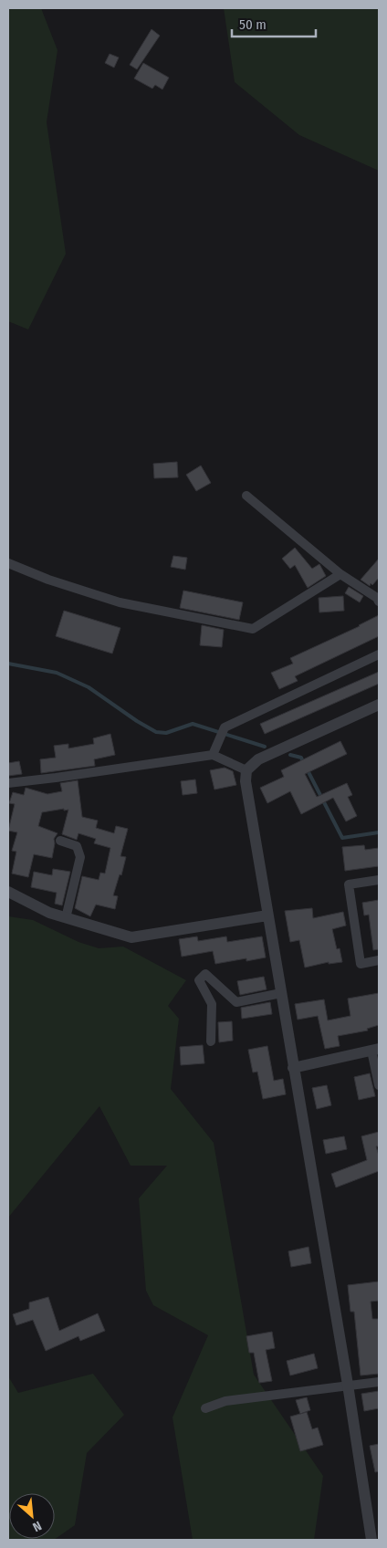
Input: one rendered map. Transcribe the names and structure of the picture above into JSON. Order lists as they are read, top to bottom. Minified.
{"scale_bar":"50 m","north":"bottom right"}
